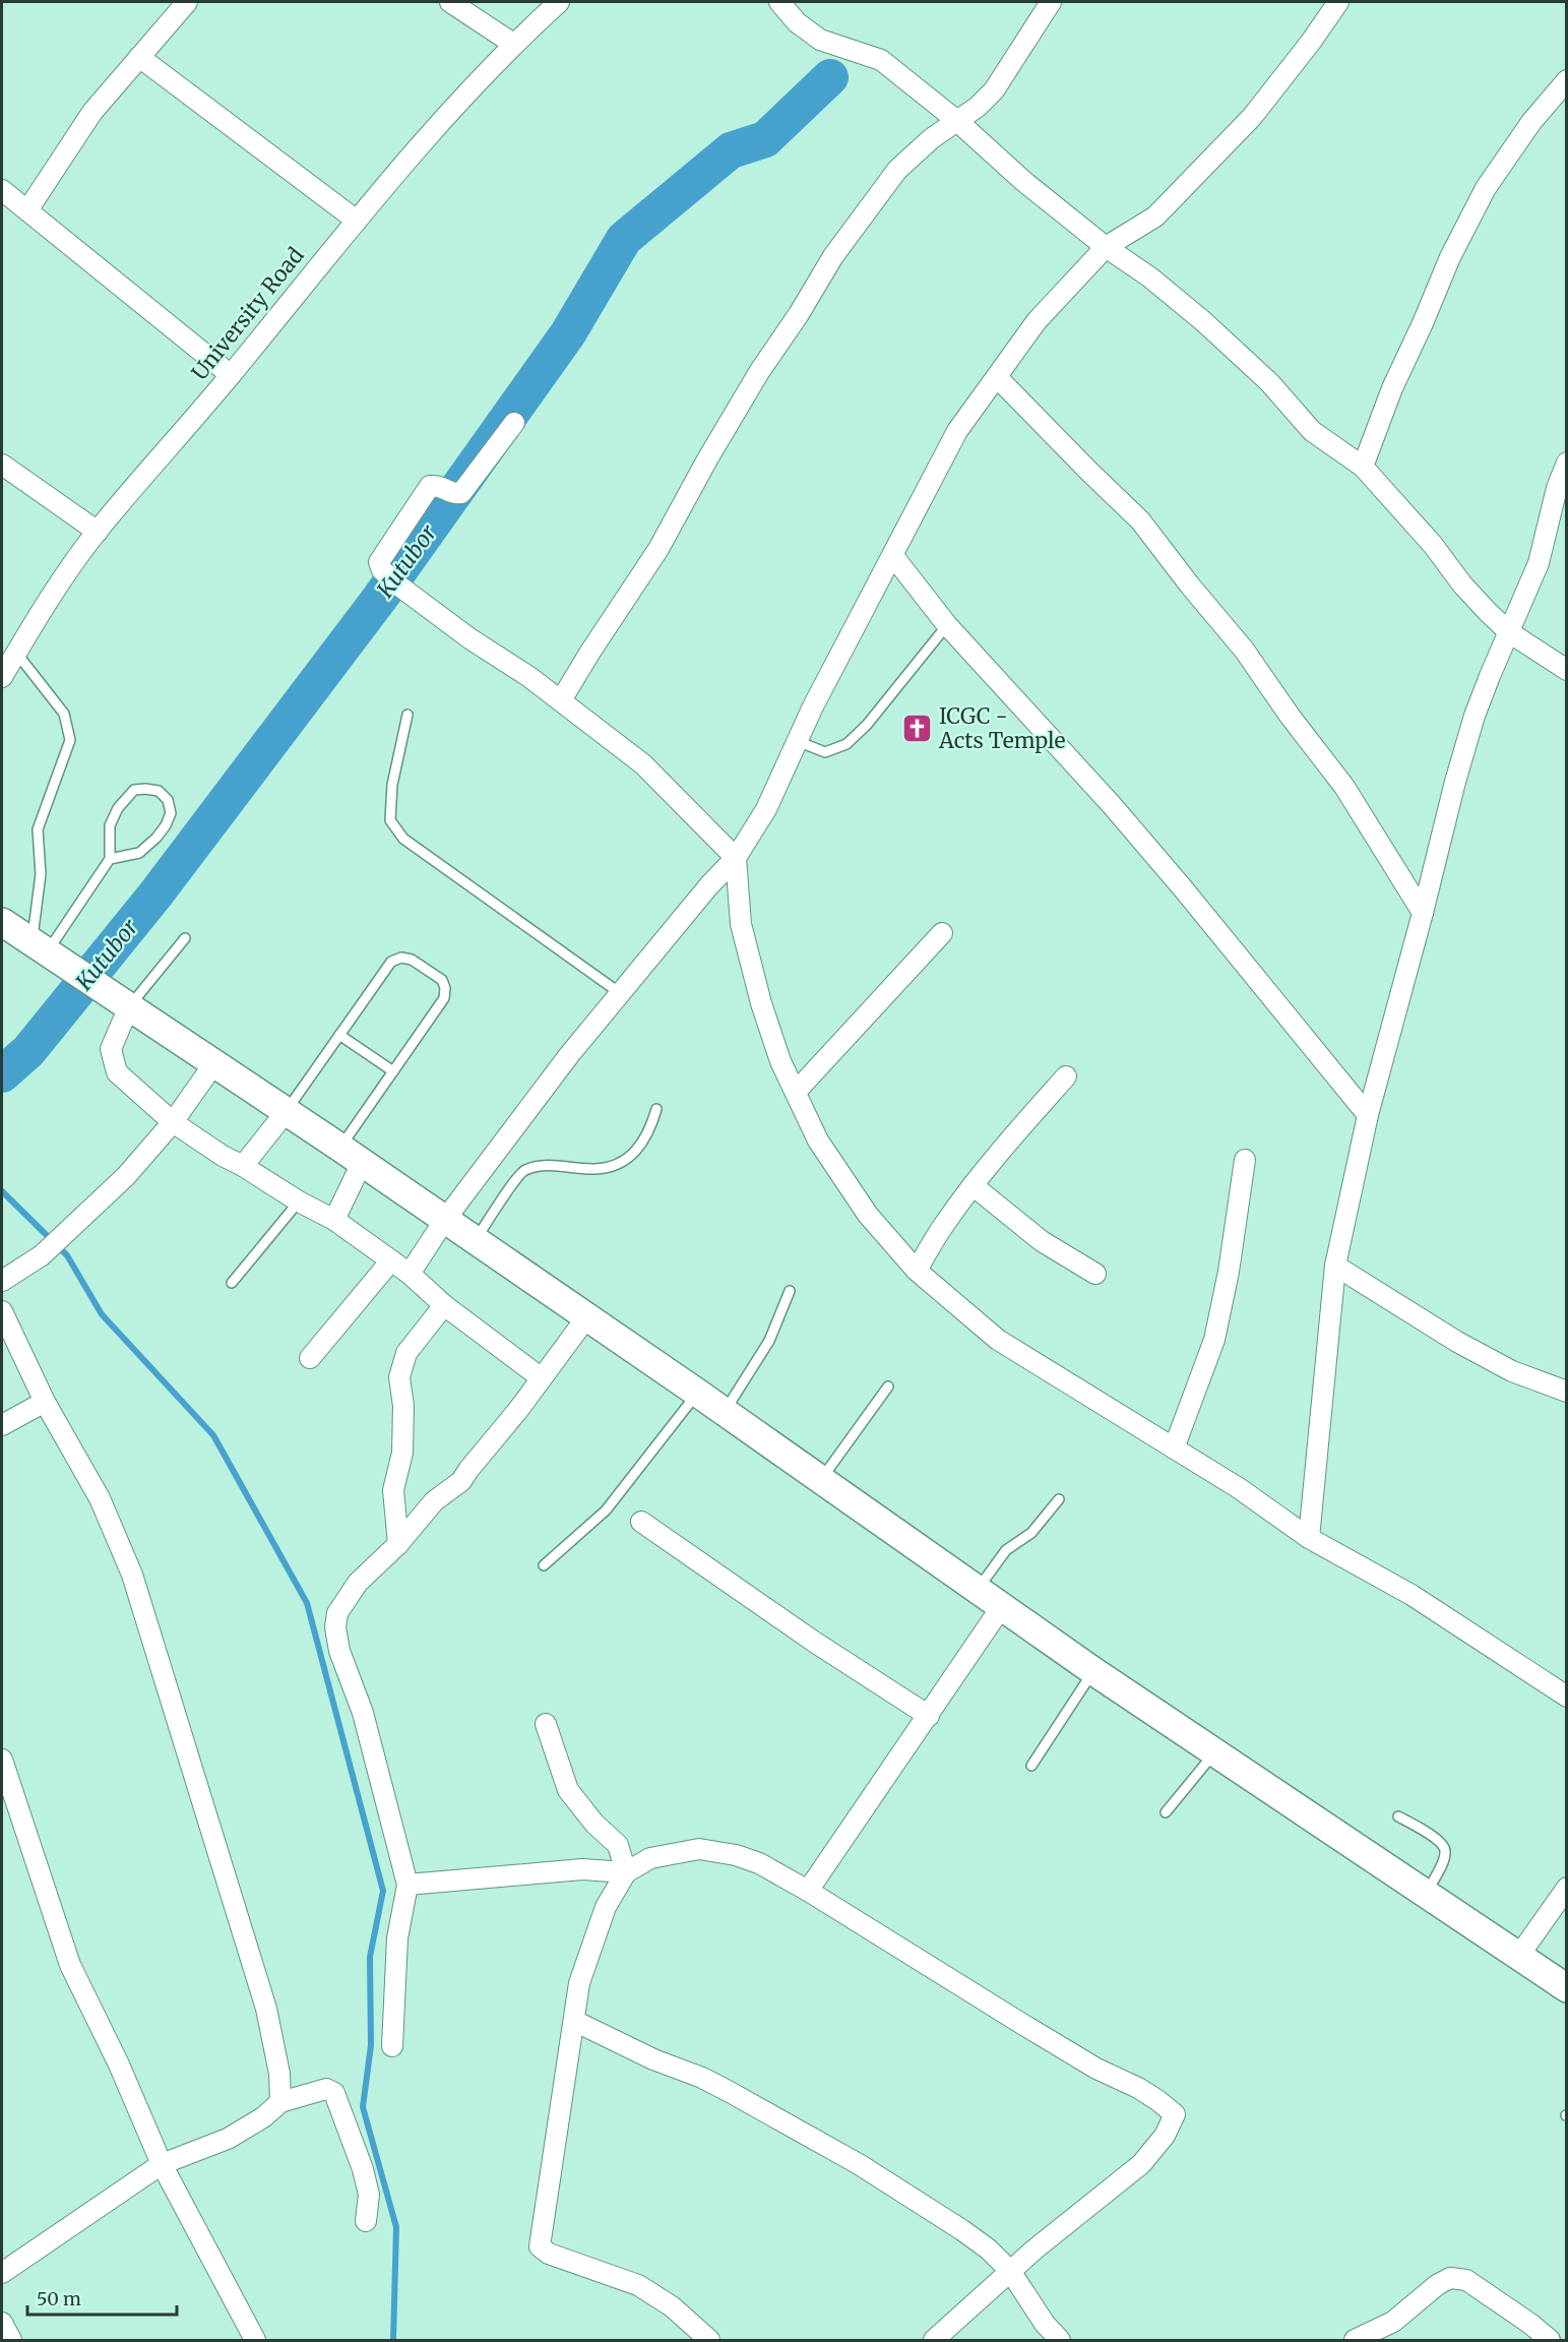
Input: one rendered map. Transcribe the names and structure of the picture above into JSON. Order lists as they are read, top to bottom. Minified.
{"streets":{"street":["University Road"]},"water":["Kutubor"],"places":{"church":["ICGC - Acts Temple"]},"scale_bar":"50 m"}
